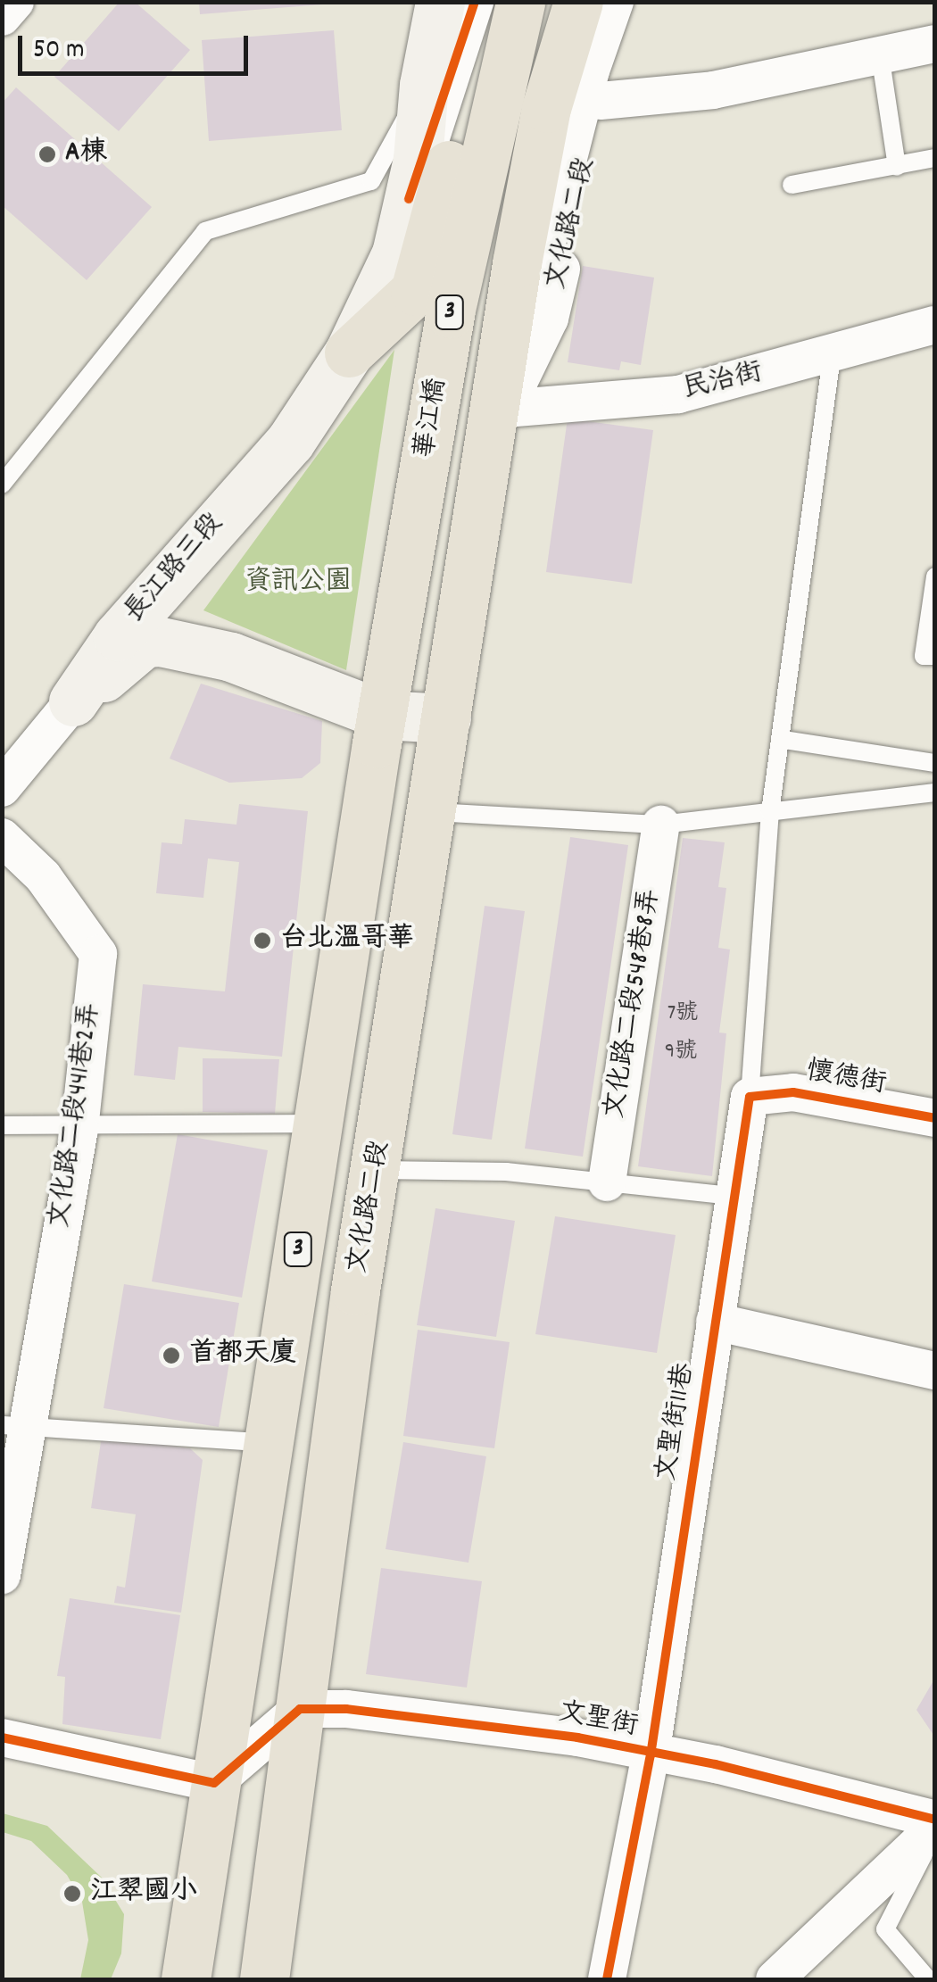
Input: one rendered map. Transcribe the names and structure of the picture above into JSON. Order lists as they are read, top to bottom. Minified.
{"streets":{"main road":["文化路二段","3","華江橋"],"street":["民治街","長江路三段","文化路二段548巷8弄","懷德街","文化路二段441巷2弄","文聖街11巷","文聖街"]},"crossings":[["文化路二段","民治街"],["文化路二段","文聖街"],["3","華江橋"],["懷德街","文聖街11巷"],["文聖街11巷","文聖街"]],"parks":["資訊公園"],"places":["A棟","台北溫哥華","首都天廈","江翠國小"],"house_numbers":["7號","9號"],"scale_bar":"50 m"}
